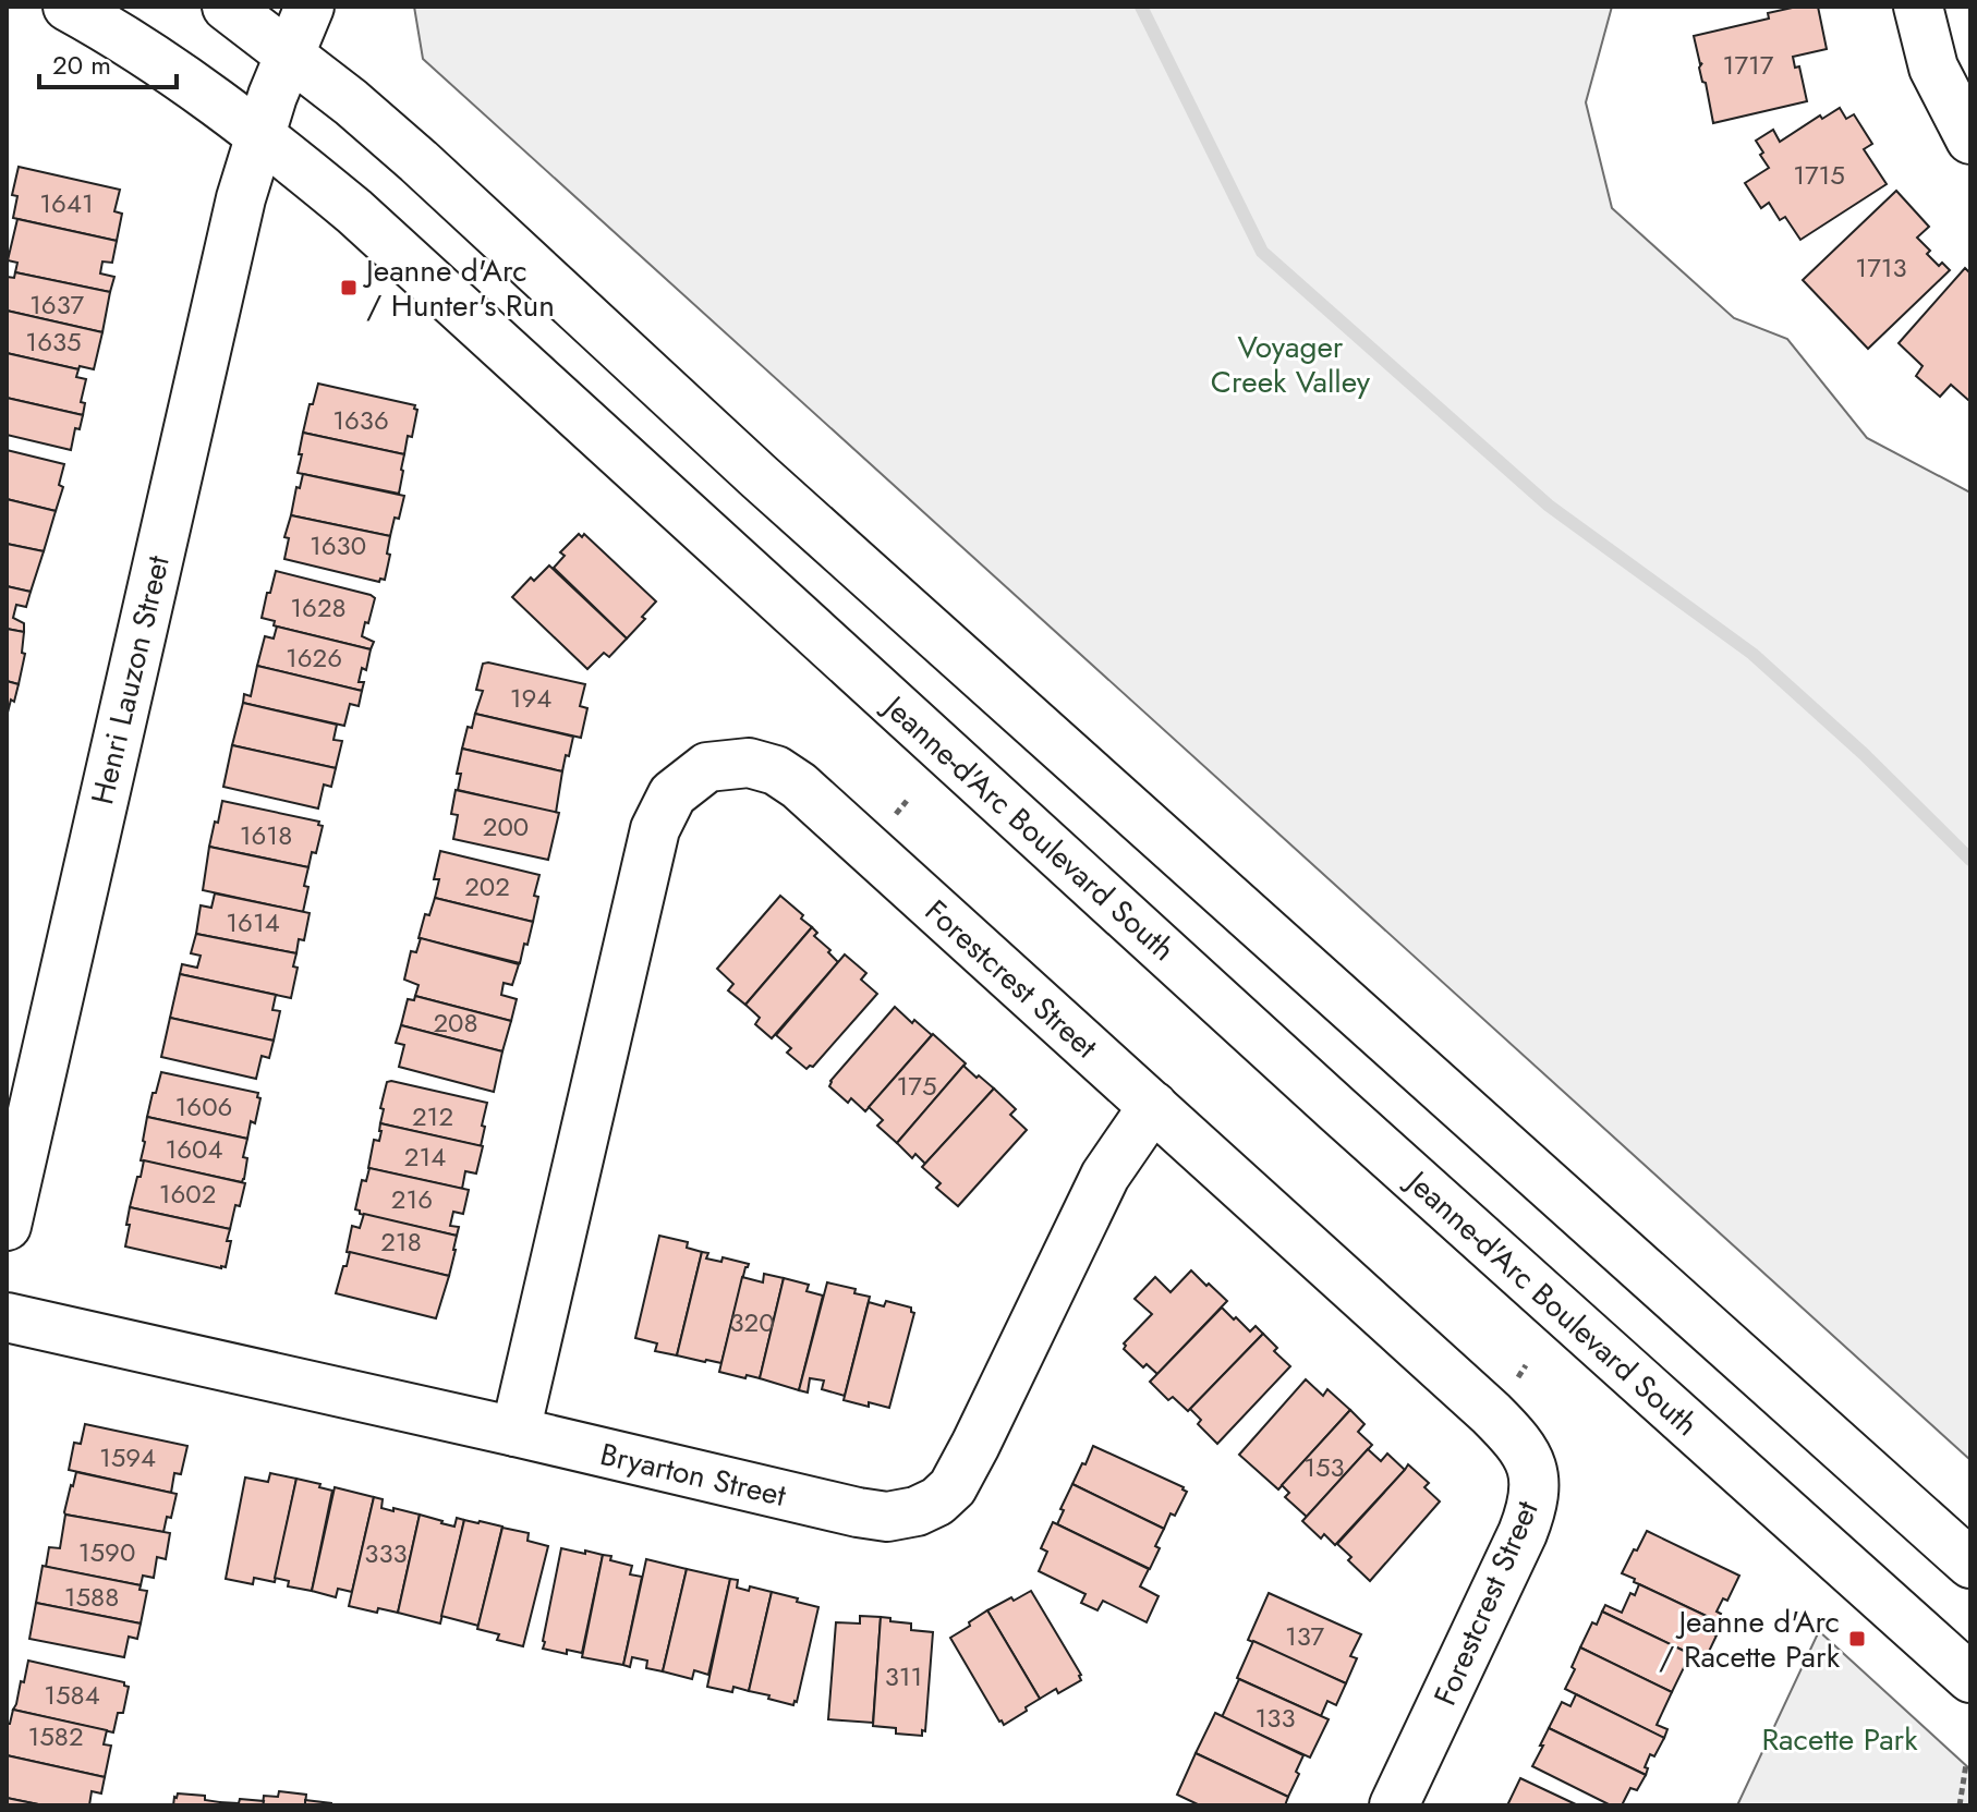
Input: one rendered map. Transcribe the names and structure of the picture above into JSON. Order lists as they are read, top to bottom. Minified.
{"streets":{"street":["Henri Lauzon Street","Jeanne-d'Arc Boulevard South","Forestcrest Street","Bryarton Street"]},"crossings":[["Henri Lauzon Street","Jeanne-d'Arc Boulevard South"],["Forestcrest Street","Bryarton Street"]],"parks":["Voyager Creek Valley","Racette Park"],"places":{"transit":["Jeanne d'Arc / Hunter's Run","Jeanne d'Arc / Racette Park"]},"house_numbers":["1717","1715","1641","1713","1637","1635","1636","1630","1628","1626","194","200","1618","202","1614","208","175","1606","212","1604","214","1602","216","218","320","1594","153","1590","333","1588","137","311","1584","133","1582"],"scale_bar":"20 m"}
